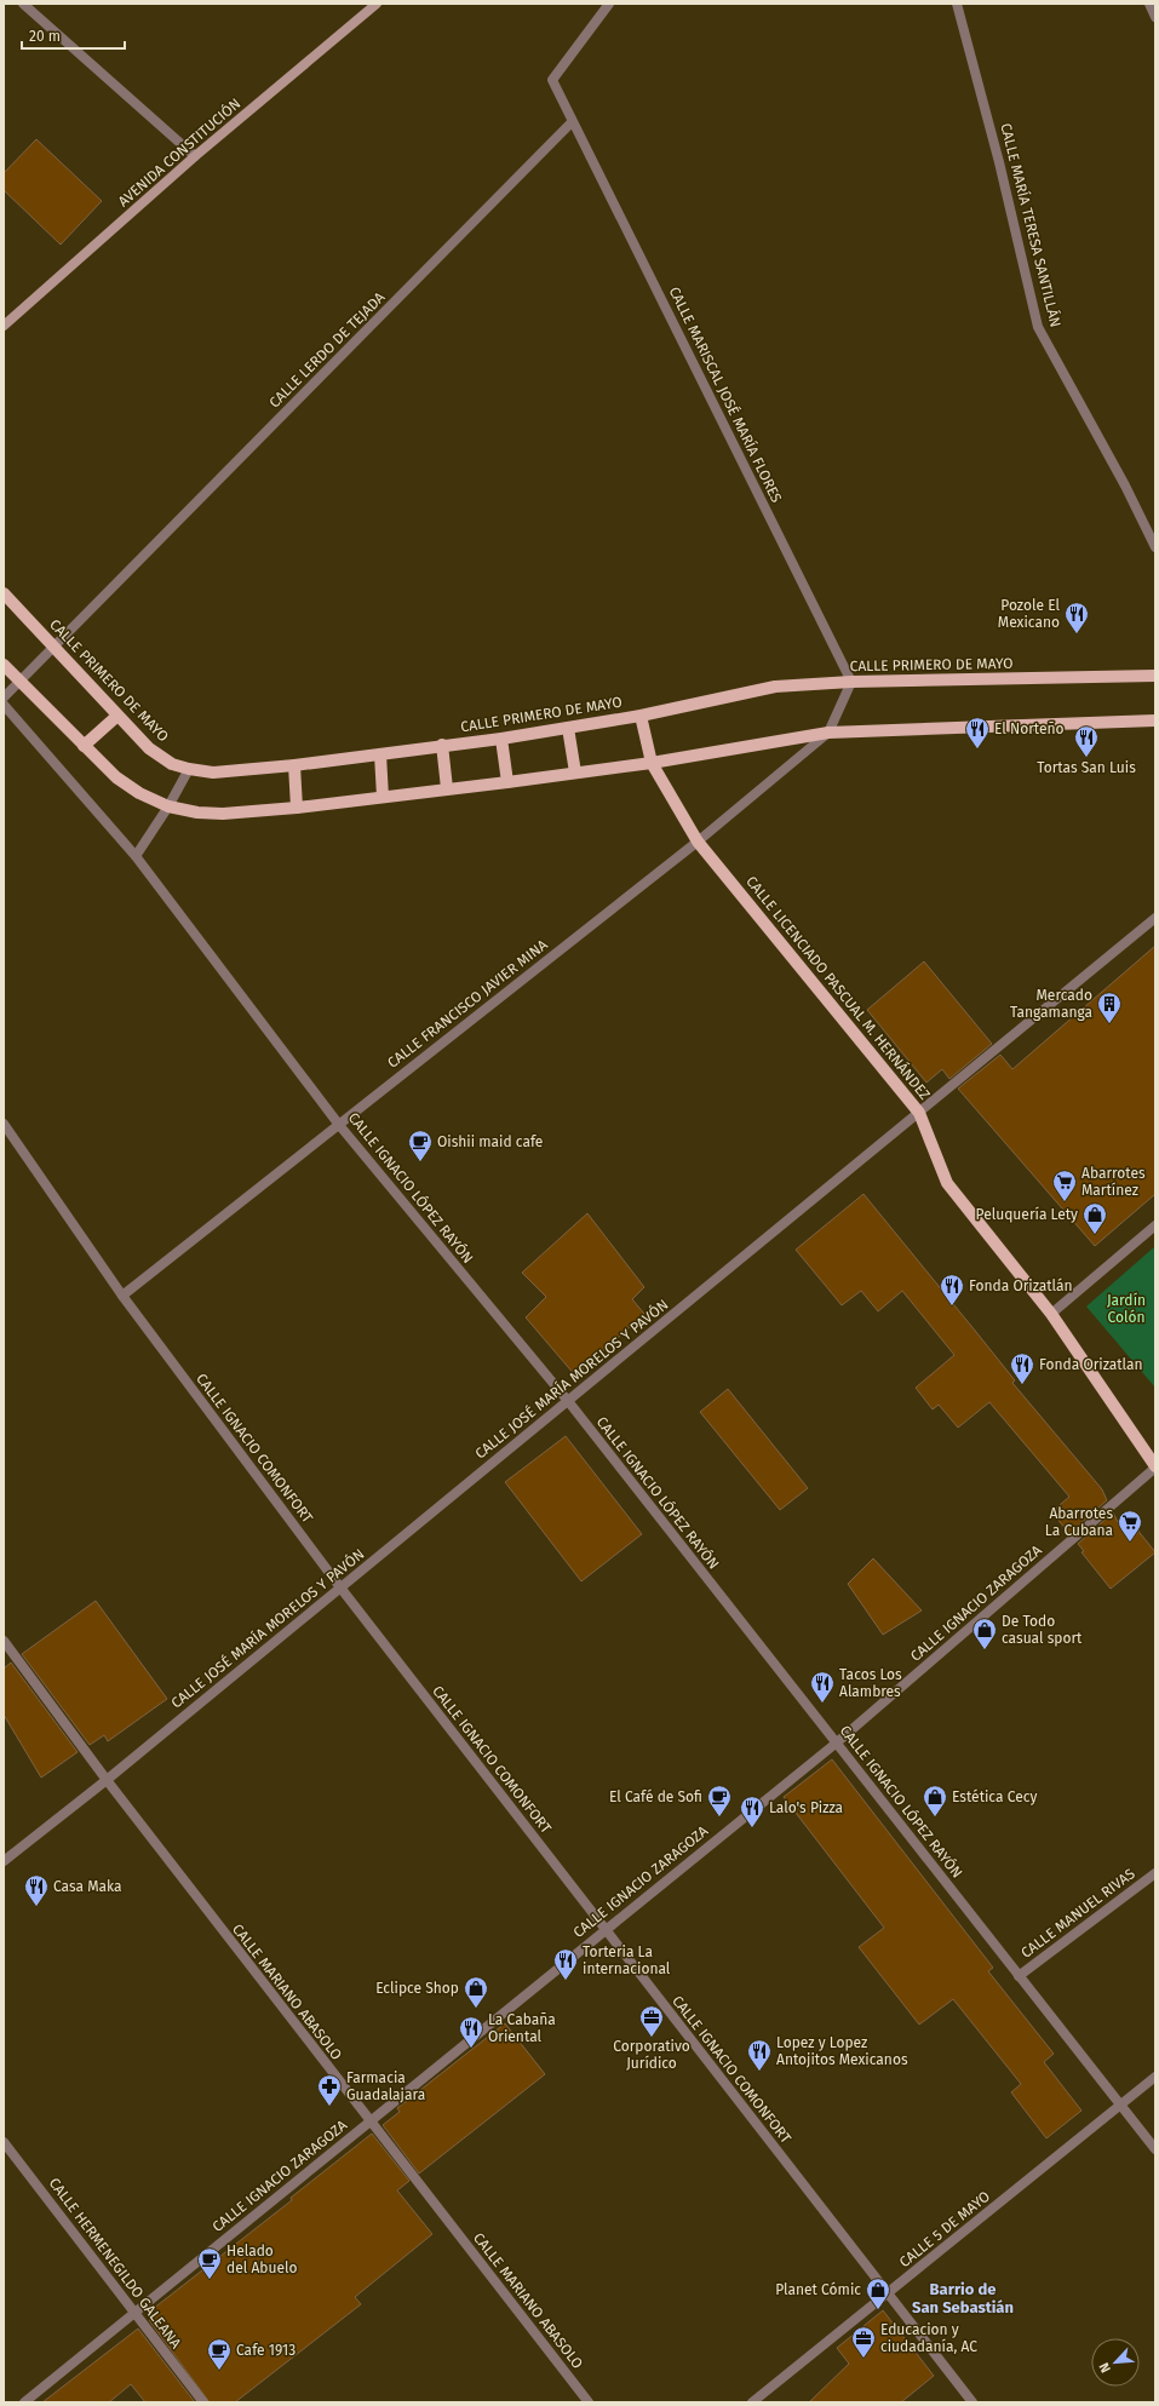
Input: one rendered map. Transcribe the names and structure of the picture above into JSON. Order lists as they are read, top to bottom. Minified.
{"streets":{"main road":["AVENIDA CONSTITUCIÓN","CALLE PRIMERO DE MAYO","CALLE LICENCIADO PASCUAL M. HERNÁNDEZ"],"street":["CALLE MARÍA TERESA SANTILLÁN","CALLE LERDO DE TEJADA","CALLE MARISCAL JOSÉ MARÍA FLORES","CALLE FRANCISCO JAVIER MINA","CALLE IGNACIO LÓPEZ RAYÓN","CALLE JOSÉ MARÍA MORELOS Y PAVÓN","CALLE IGNACIO COMONFORT","CALLE IGNACIO ZARAGOZA","CALLE MANUEL RIVAS","CALLE MARIANO ABASOLO","CALLE 5 DE MAYO","CALLE HERMENEGILDO GALEANA"]},"crossings":[["CALLE LERDO DE TEJADA","CALLE MARISCAL JOSÉ MARÍA FLORES"],["CALLE LERDO DE TEJADA","CALLE PRIMERO DE MAYO"],["CALLE MARISCAL JOSÉ MARÍA FLORES","CALLE PRIMERO DE MAYO"],["CALLE PRIMERO DE MAYO","CALLE LICENCIADO PASCUAL M. HERNÁNDEZ"],["CALLE LICENCIADO PASCUAL M. HERNÁNDEZ","CALLE FRANCISCO JAVIER MINA"],["CALLE LICENCIADO PASCUAL M. HERNÁNDEZ","CALLE JOSÉ MARÍA MORELOS Y PAVÓN"],["CALLE LICENCIADO PASCUAL M. HERNÁNDEZ","CALLE IGNACIO ZARAGOZA"],["CALLE FRANCISCO JAVIER MINA","CALLE IGNACIO LÓPEZ RAYÓN"],["CALLE FRANCISCO JAVIER MINA","CALLE IGNACIO COMONFORT"],["CALLE IGNACIO LÓPEZ RAYÓN","CALLE JOSÉ MARÍA MORELOS Y PAVÓN"],["CALLE IGNACIO LÓPEZ RAYÓN","CALLE IGNACIO ZARAGOZA"],["CALLE IGNACIO LÓPEZ RAYÓN","CALLE MANUEL RIVAS"],["CALLE IGNACIO LÓPEZ RAYÓN","CALLE 5 DE MAYO"],["CALLE JOSÉ MARÍA MORELOS Y PAVÓN","CALLE IGNACIO COMONFORT"],["CALLE JOSÉ MARÍA MORELOS Y PAVÓN","CALLE MARIANO ABASOLO"],["CALLE IGNACIO COMONFORT","CALLE IGNACIO ZARAGOZA"],["CALLE IGNACIO COMONFORT","CALLE 5 DE MAYO"],["CALLE IGNACIO ZARAGOZA","CALLE MARIANO ABASOLO"],["CALLE IGNACIO ZARAGOZA","CALLE HERMENEGILDO GALEANA"]],"districts":["Barrio de San Sebastián"],"parks":["Jardín Colón"],"places":{"restaurant":["Pozole El Mexicano","El Norteño","Tortas San Luis","Fonda Orizatlán","Fonda Orizatlan","Tacos Los Alambres","Lalo's Pizza","Casa Maka","Torteria La internacional","La Cabaña Oriental","Lopez y Lopez Antojitos Mexicanos"],"building":["Mercado Tangamanga"],"cafe":["Oishii maid cafe","El Café de Sofi","Helado del Abuelo","Cafe 1913"],"supermarket":["Abarrotes Martínez","Abarrotes La Cubana"],"shop":["Peluquería Lety","De Todo casual sport","Estética Cecy","Eclipce Shop","Planet Cómic"],"office":["Corporativo Jurídico","Educacion y ciudadanía, AC"],"pharmacy":["Farmacia Guadalajara"]},"scale_bar":"20 m","north":"bottom left"}
